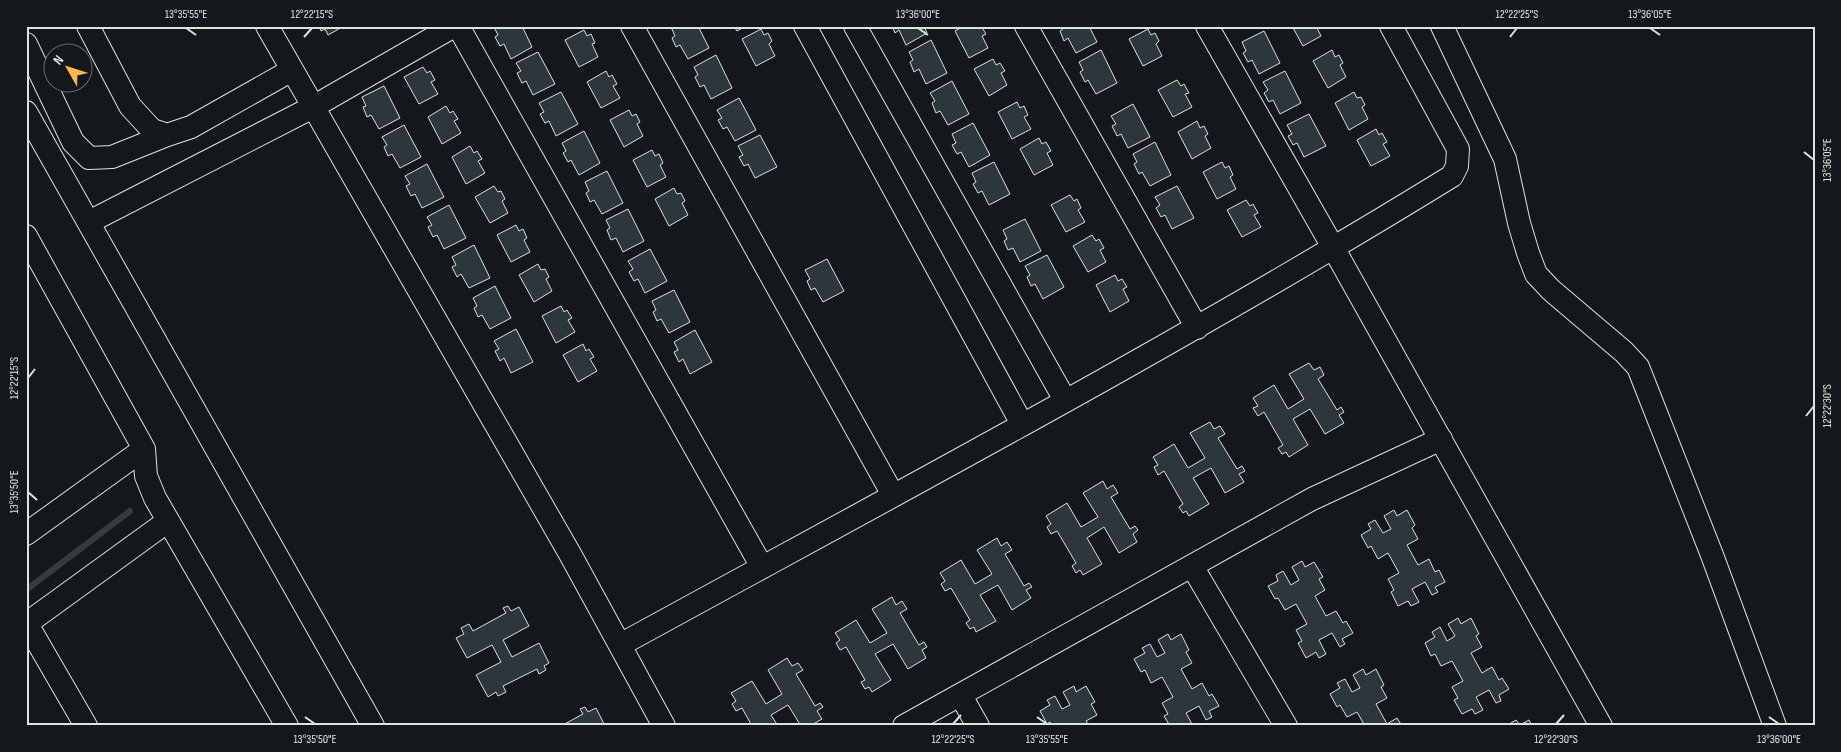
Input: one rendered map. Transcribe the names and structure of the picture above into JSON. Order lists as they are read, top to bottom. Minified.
{"north":"top left","coordinates":["13°35'55\"E","12°22'15\"S","13°36'00\"E","12°22'25\"S","13°36'05\"E","12°22'30\"S","13°35'50\"E"]}
